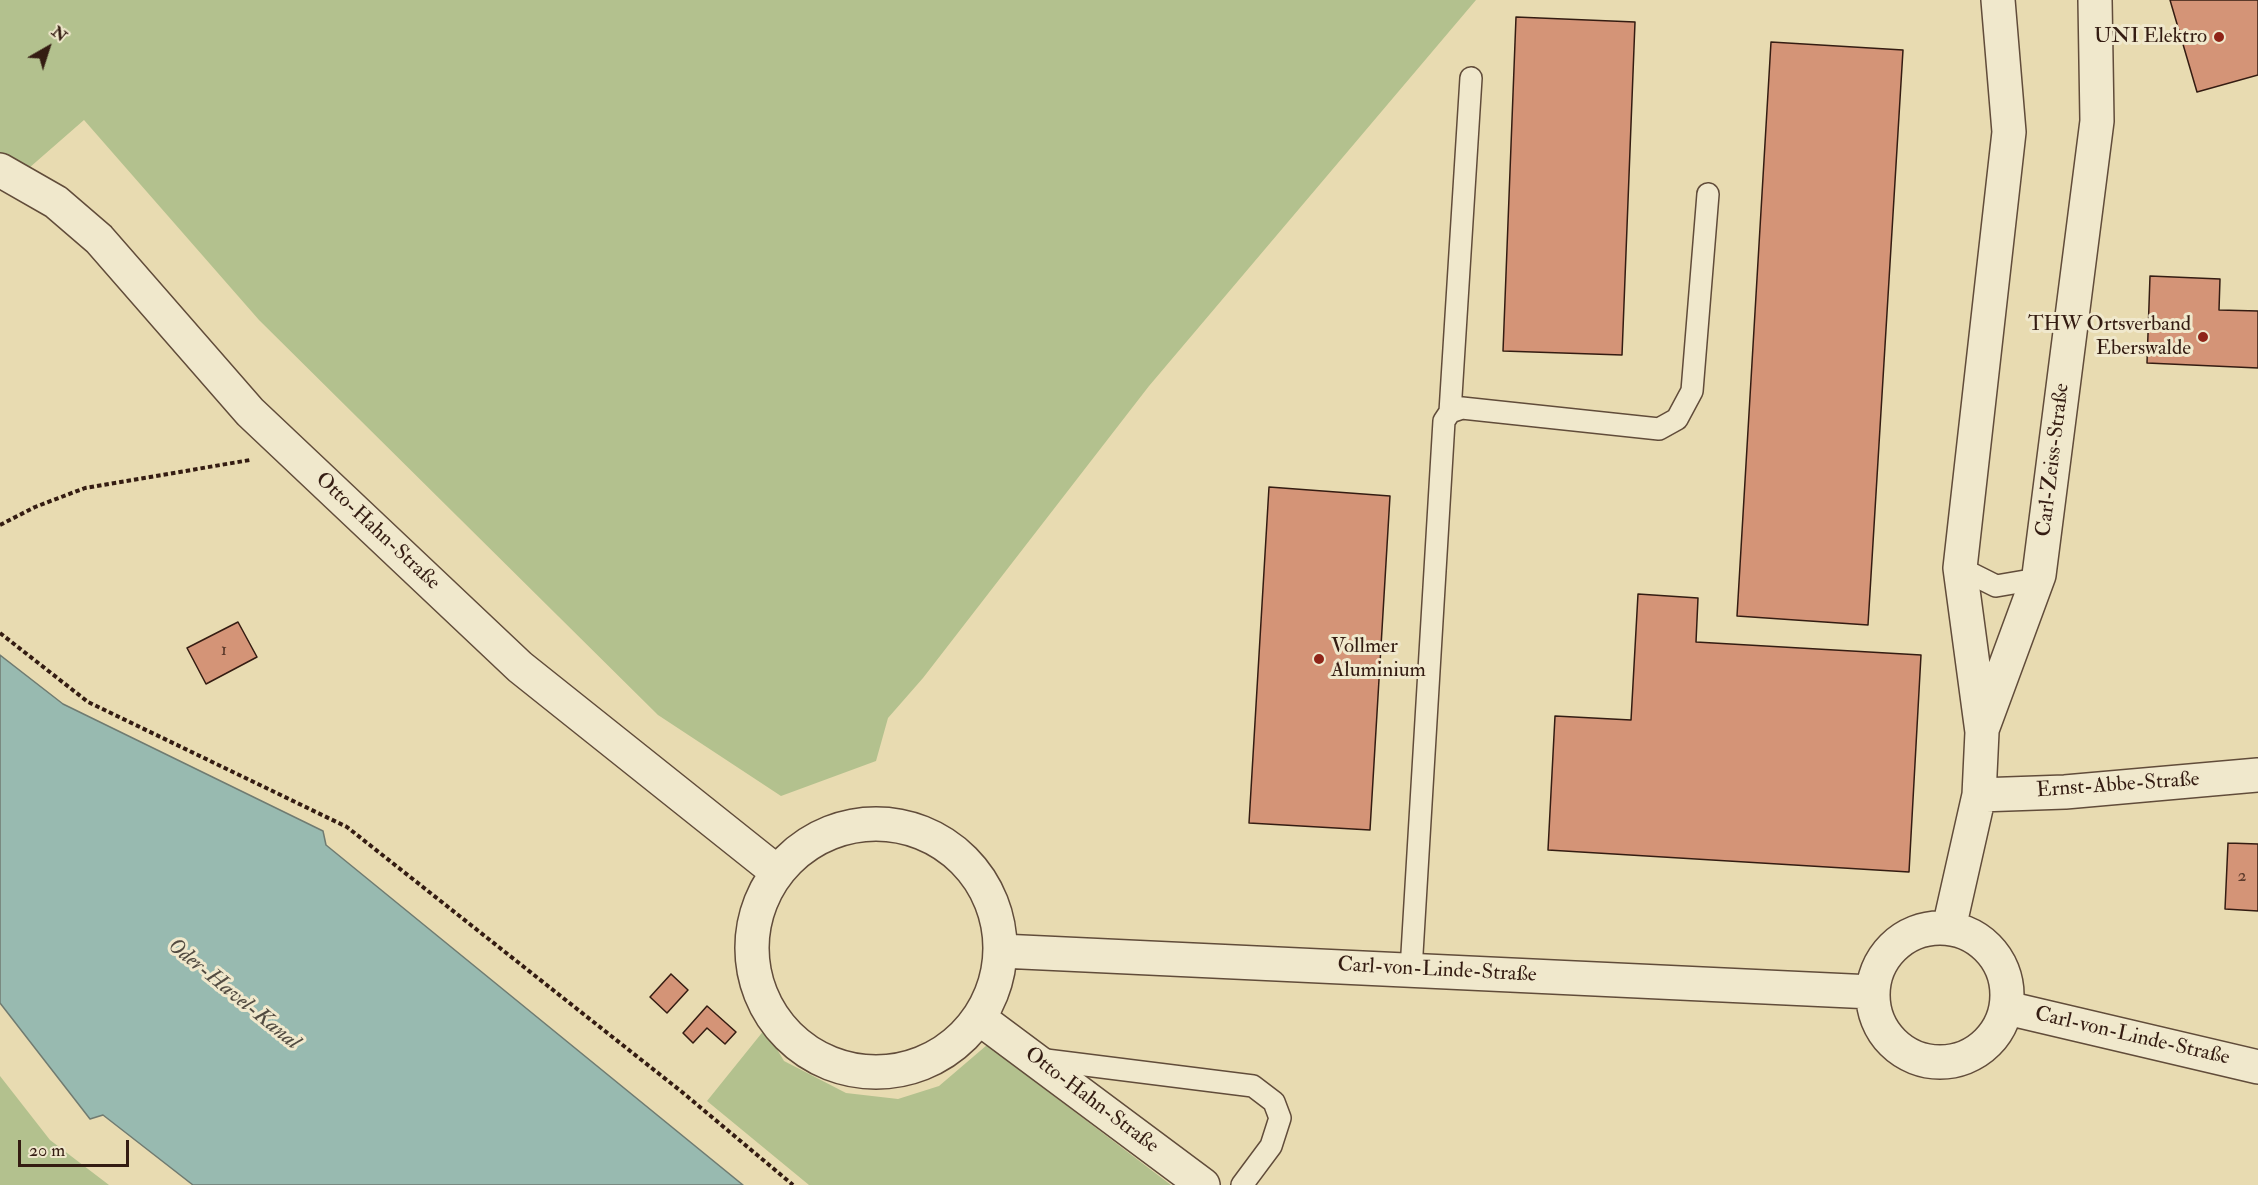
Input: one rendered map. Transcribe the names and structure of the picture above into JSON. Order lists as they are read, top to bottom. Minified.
{"streets":{"street":["Carl-Zeiss-Straße","Otto-Hahn-Straße","Ernst-Abbe-Straße","Carl-von-Linde-Straße"]},"crossings":[["Carl-Zeiss-Straße","Ernst-Abbe-Straße"],["Carl-Zeiss-Straße","Carl-von-Linde-Straße"]],"water":["Oder-Havel-Kanal"],"places":["UNI Elektro","THW Ortsverband Eberswalde","Vollmer Aluminium"],"house_numbers":["1","2"],"scale_bar":"20 m","north":"top right"}
